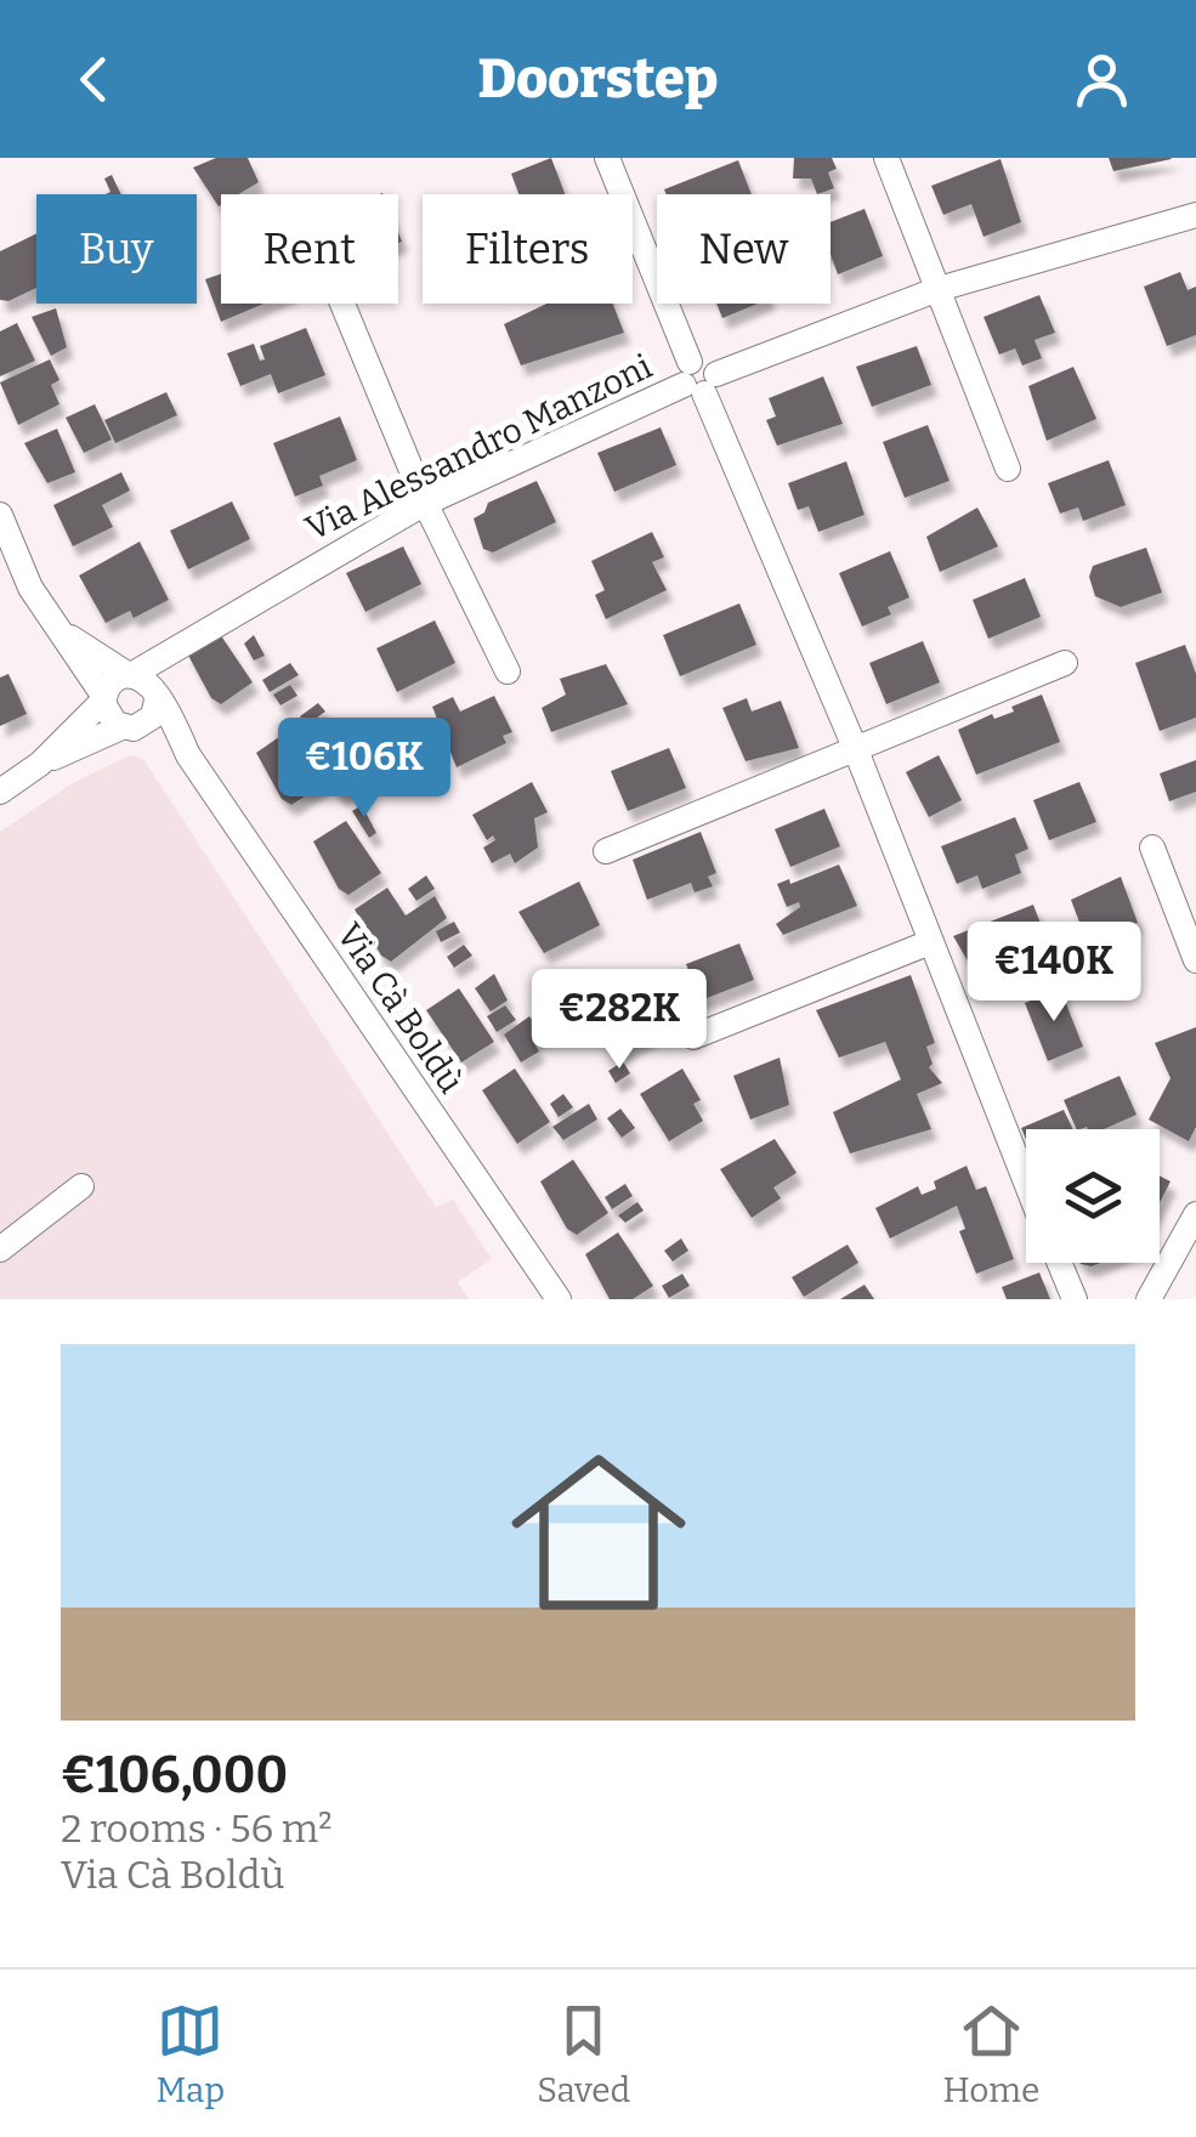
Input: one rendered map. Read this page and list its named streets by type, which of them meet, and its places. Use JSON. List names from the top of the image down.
{
  "streets": {
    "street": ["Via Alessandro Manzoni", "Via Cà Boldù"]
  },
  "crossings": [
    ["Via Alessandro Manzoni", "Via Cà Boldù"]
  ],
  "page": {
    "header": "Doorstep",
    "chip": [
      "Buy",
      "Rent",
      "Filters",
      "New"
    ],
    "price": ["€106K", "€140K", "€282K"],
    "list": [
      {
        "name": "€106,000",
        "note": "2 rooms · 56 m² · Via Cà Boldù"
      }
    ],
    "tabs": ["Map", "Saved", "Home"]
  }
}
